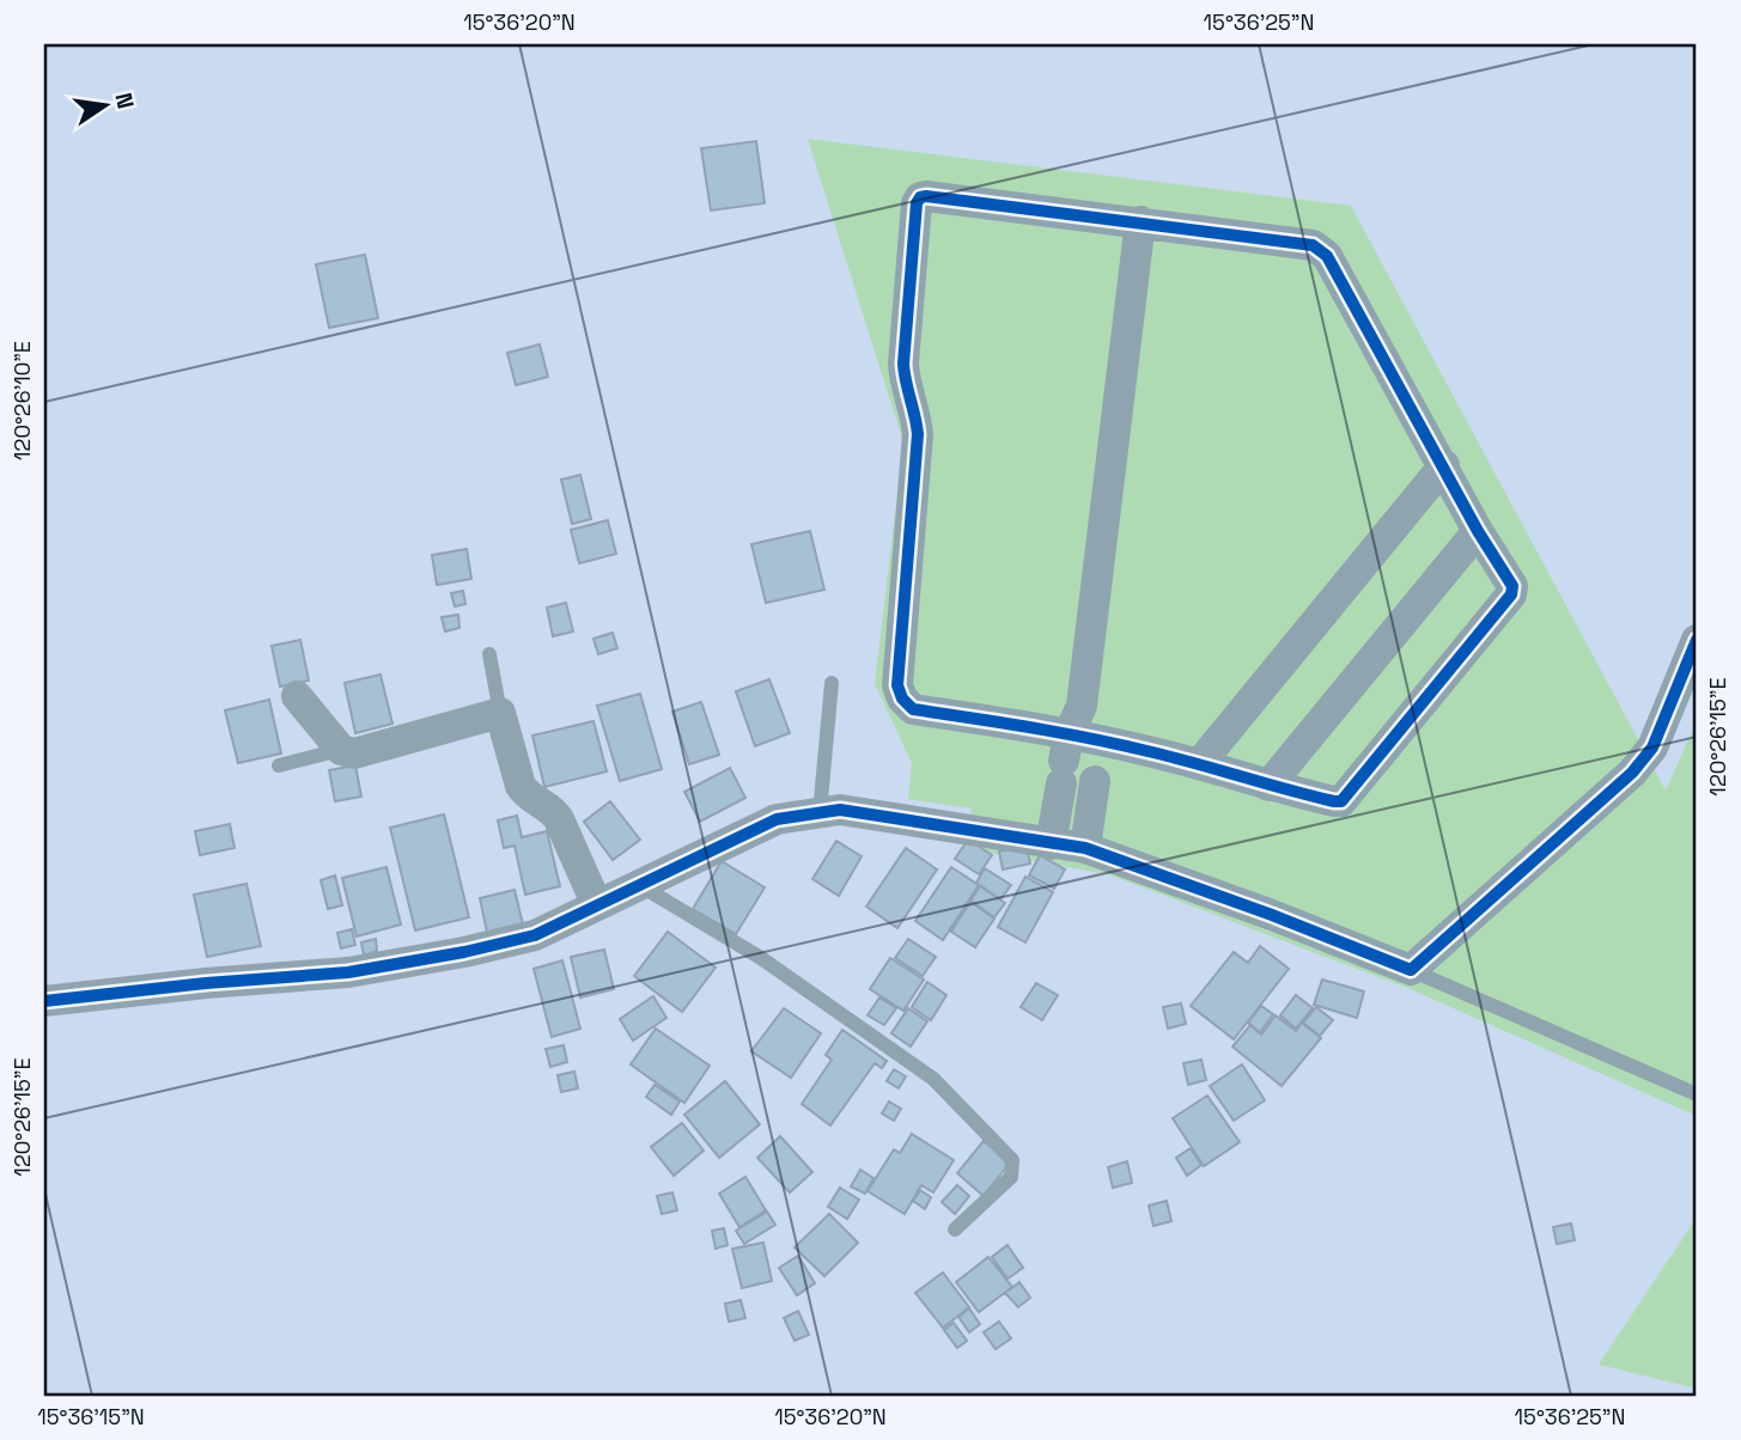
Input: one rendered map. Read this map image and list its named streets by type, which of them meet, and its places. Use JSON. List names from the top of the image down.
{
  "north": "right",
  "coordinates": [
    "15°36'20\"N",
    "15°36'25\"N",
    "120°26'10\"E",
    "120°26'15\"E",
    "15°36'15\"N"
  ]
}
